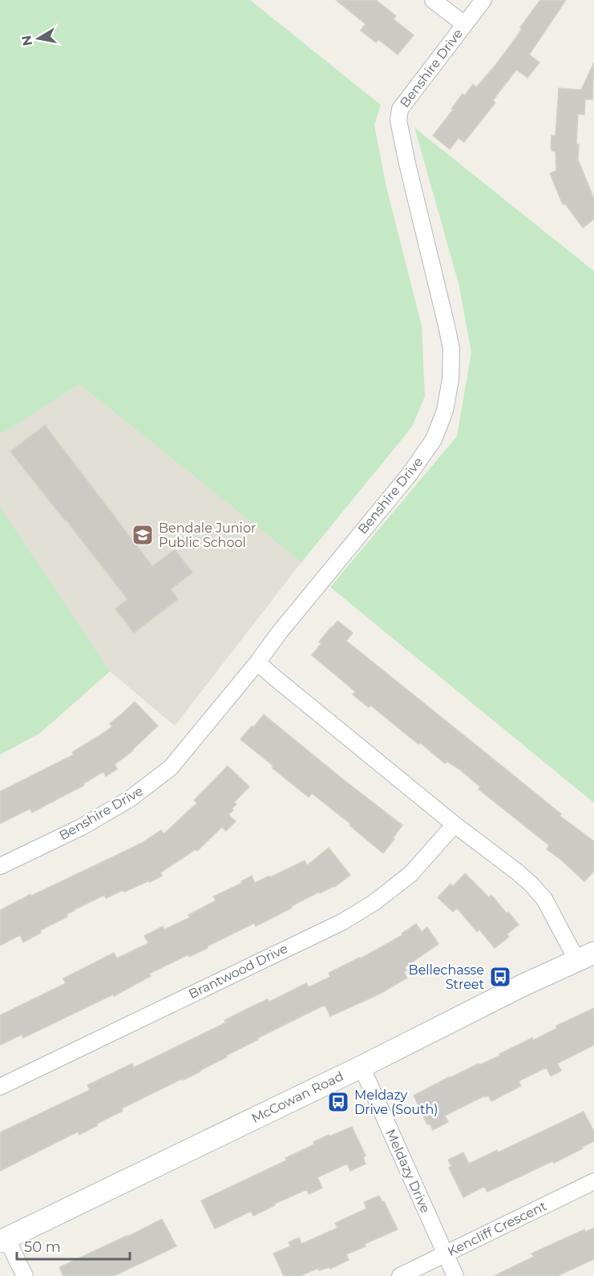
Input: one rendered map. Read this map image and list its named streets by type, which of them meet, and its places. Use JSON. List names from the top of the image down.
{
  "streets": {
    "main road": ["McCowan Road"],
    "street": [
      "Benshire Drive",
      "Brantwood Drive",
      "Meldazy Drive",
      "Kencliff Crescent"
    ]
  },
  "crossings": [
    ["McCowan Road", "Meldazy Drive"],
    ["Meldazy Drive", "Kencliff Crescent"]
  ],
  "places": {
    "school or university": ["Bendale Junior Public School"],
    "bus stop": ["Bellechasse Street", "Meldazy Drive (South)"]
  },
  "scale_bar": "50 m",
  "north": "left"
}
